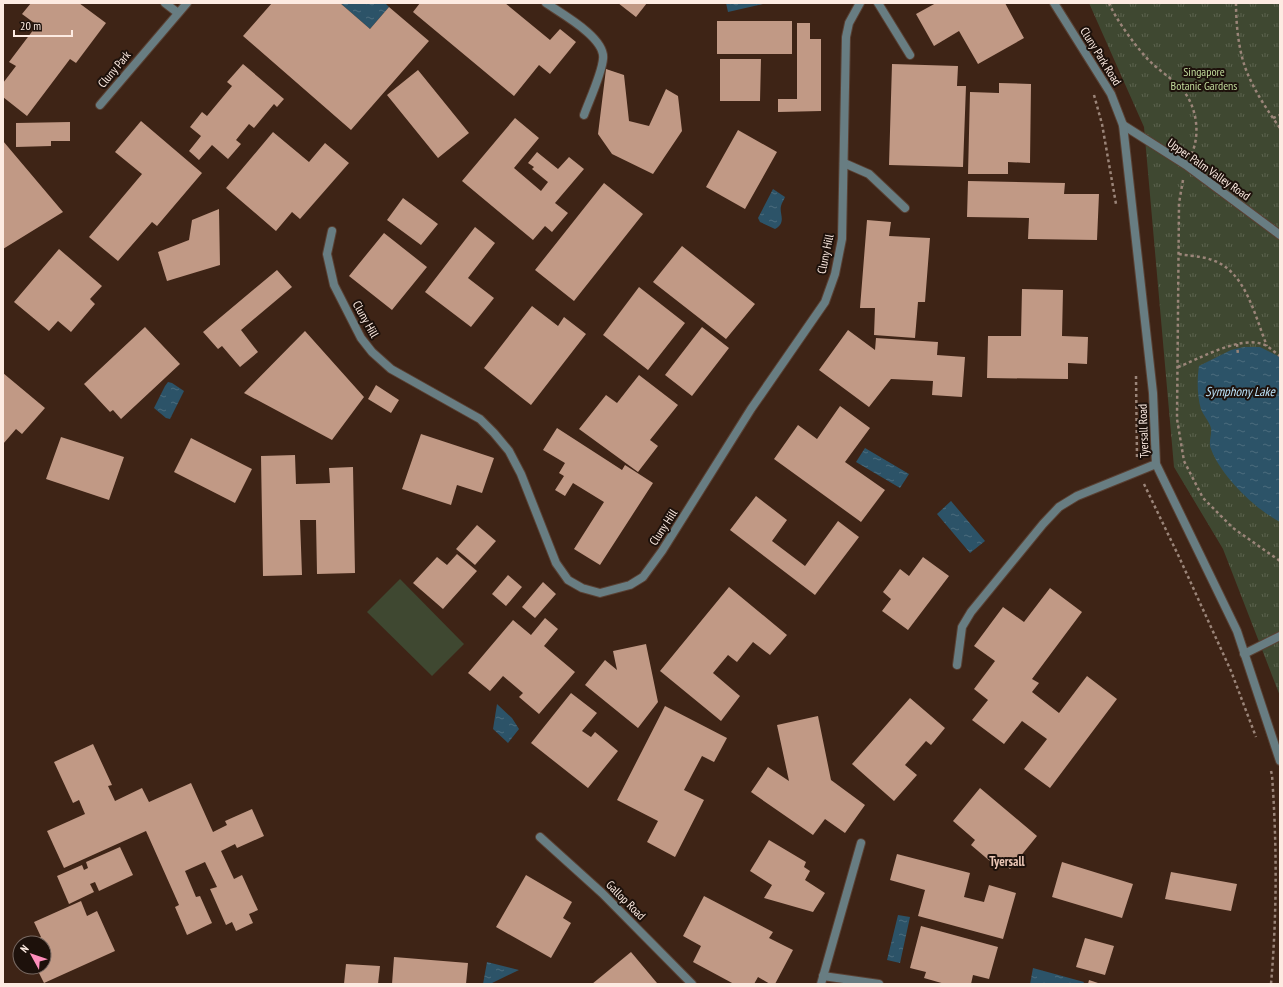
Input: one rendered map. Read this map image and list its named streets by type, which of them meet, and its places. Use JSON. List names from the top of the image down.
{
  "streets": {
    "street": [
      "Cluny Park Road",
      "Cluny Park",
      "Upper Palm Valley Road",
      "Cluny Hill",
      "Tyersall Road",
      "Gallop Road"
    ]
  },
  "crossings": [
    ["Cluny Park Road", "Upper Palm Valley Road"],
    ["Cluny Park Road", "Tyersall Road"],
    ["Upper Palm Valley Road", "Tyersall Road"]
  ],
  "districts": ["Tyersall"],
  "water": ["Symphony Lake"],
  "parks": ["Singapore Botanic Gardens"],
  "scale_bar": "20 m",
  "north": "top left"
}
